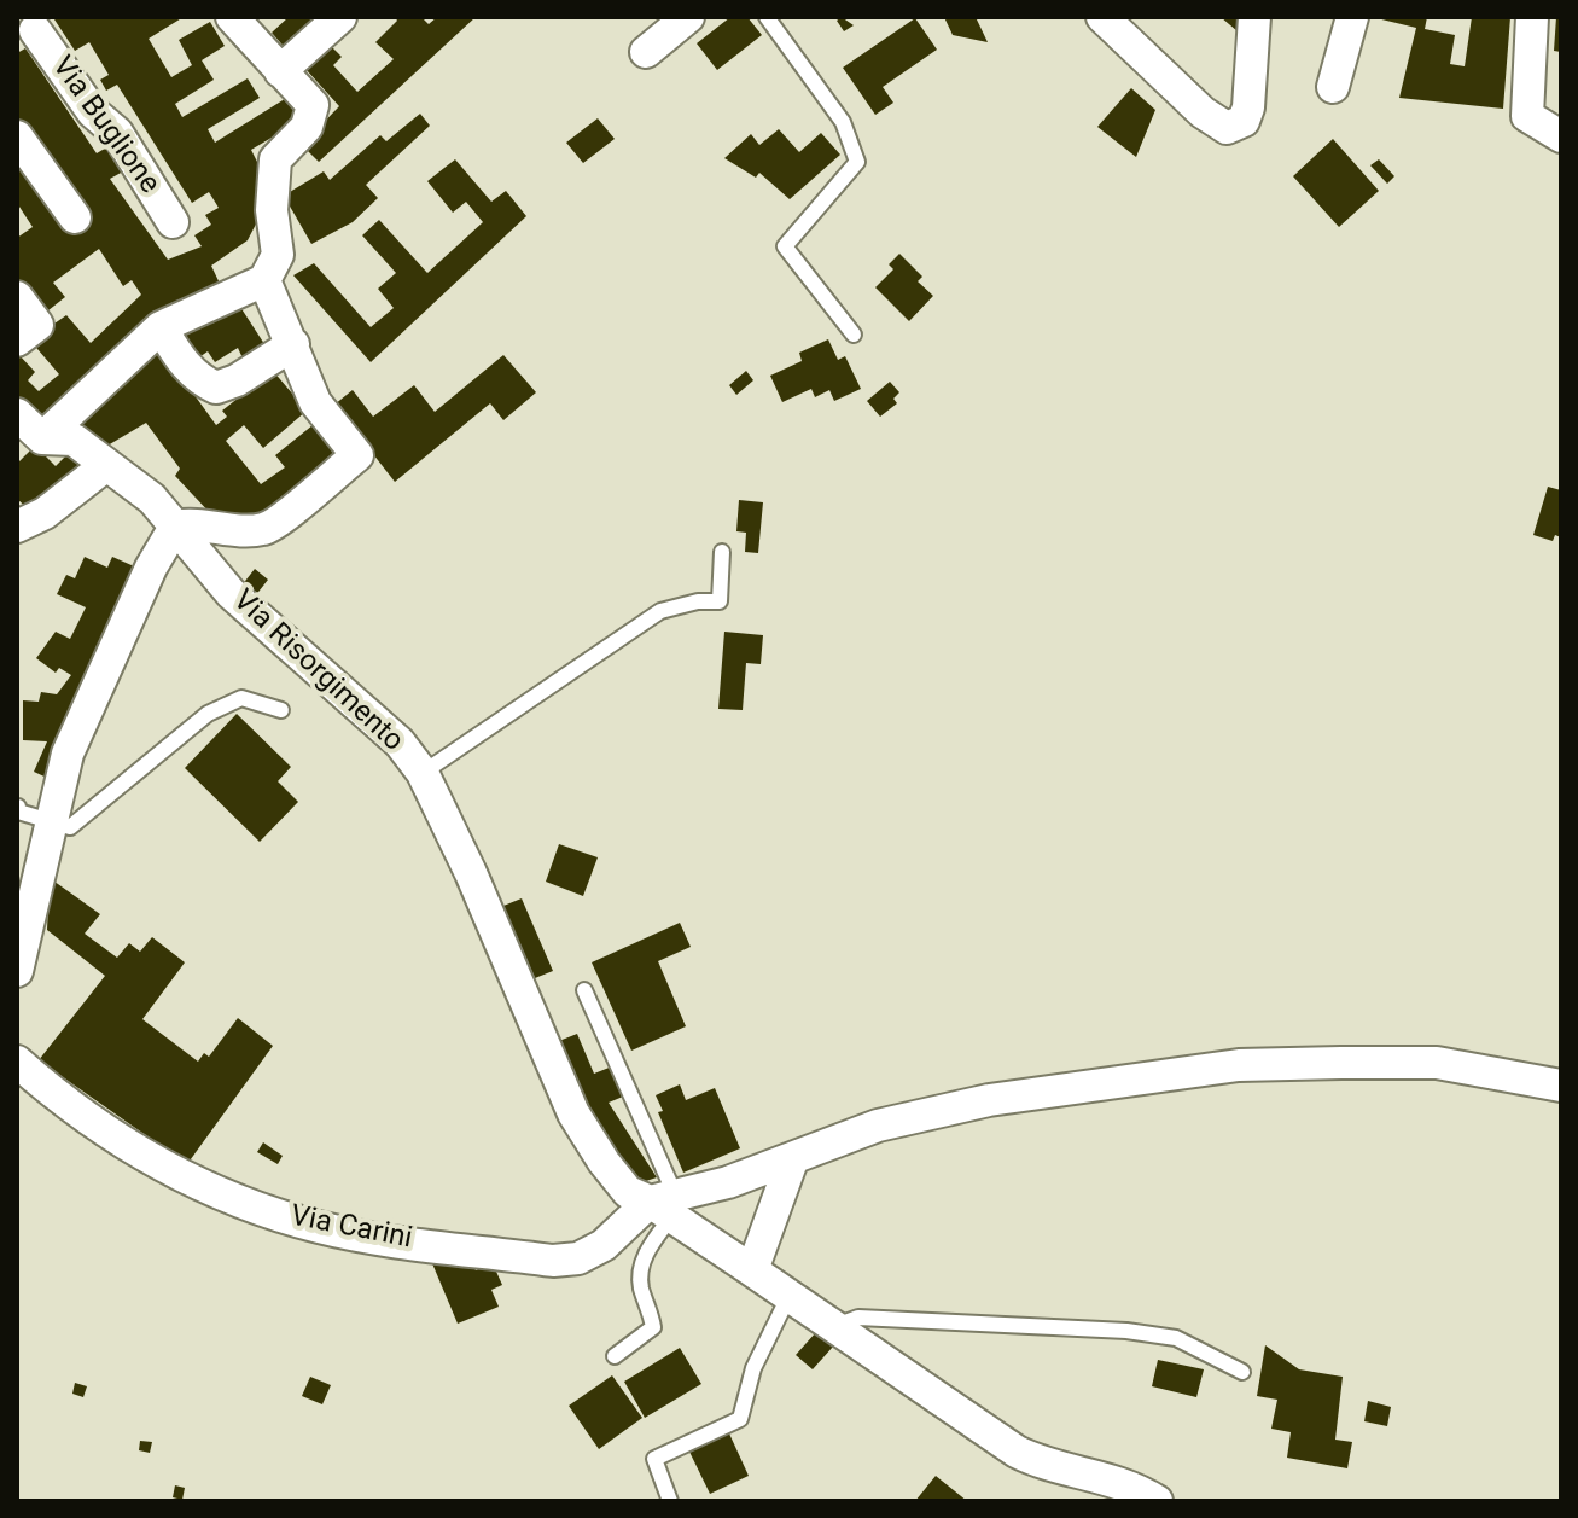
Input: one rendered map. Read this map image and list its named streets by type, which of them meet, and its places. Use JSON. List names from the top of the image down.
{
  "streets": {
    "street": ["Via Buglione", "Via Risorgimento", "Via Carini"]
  },
  "crossings": [
    ["Via Risorgimento", "Via Carini"]
  ]
}
